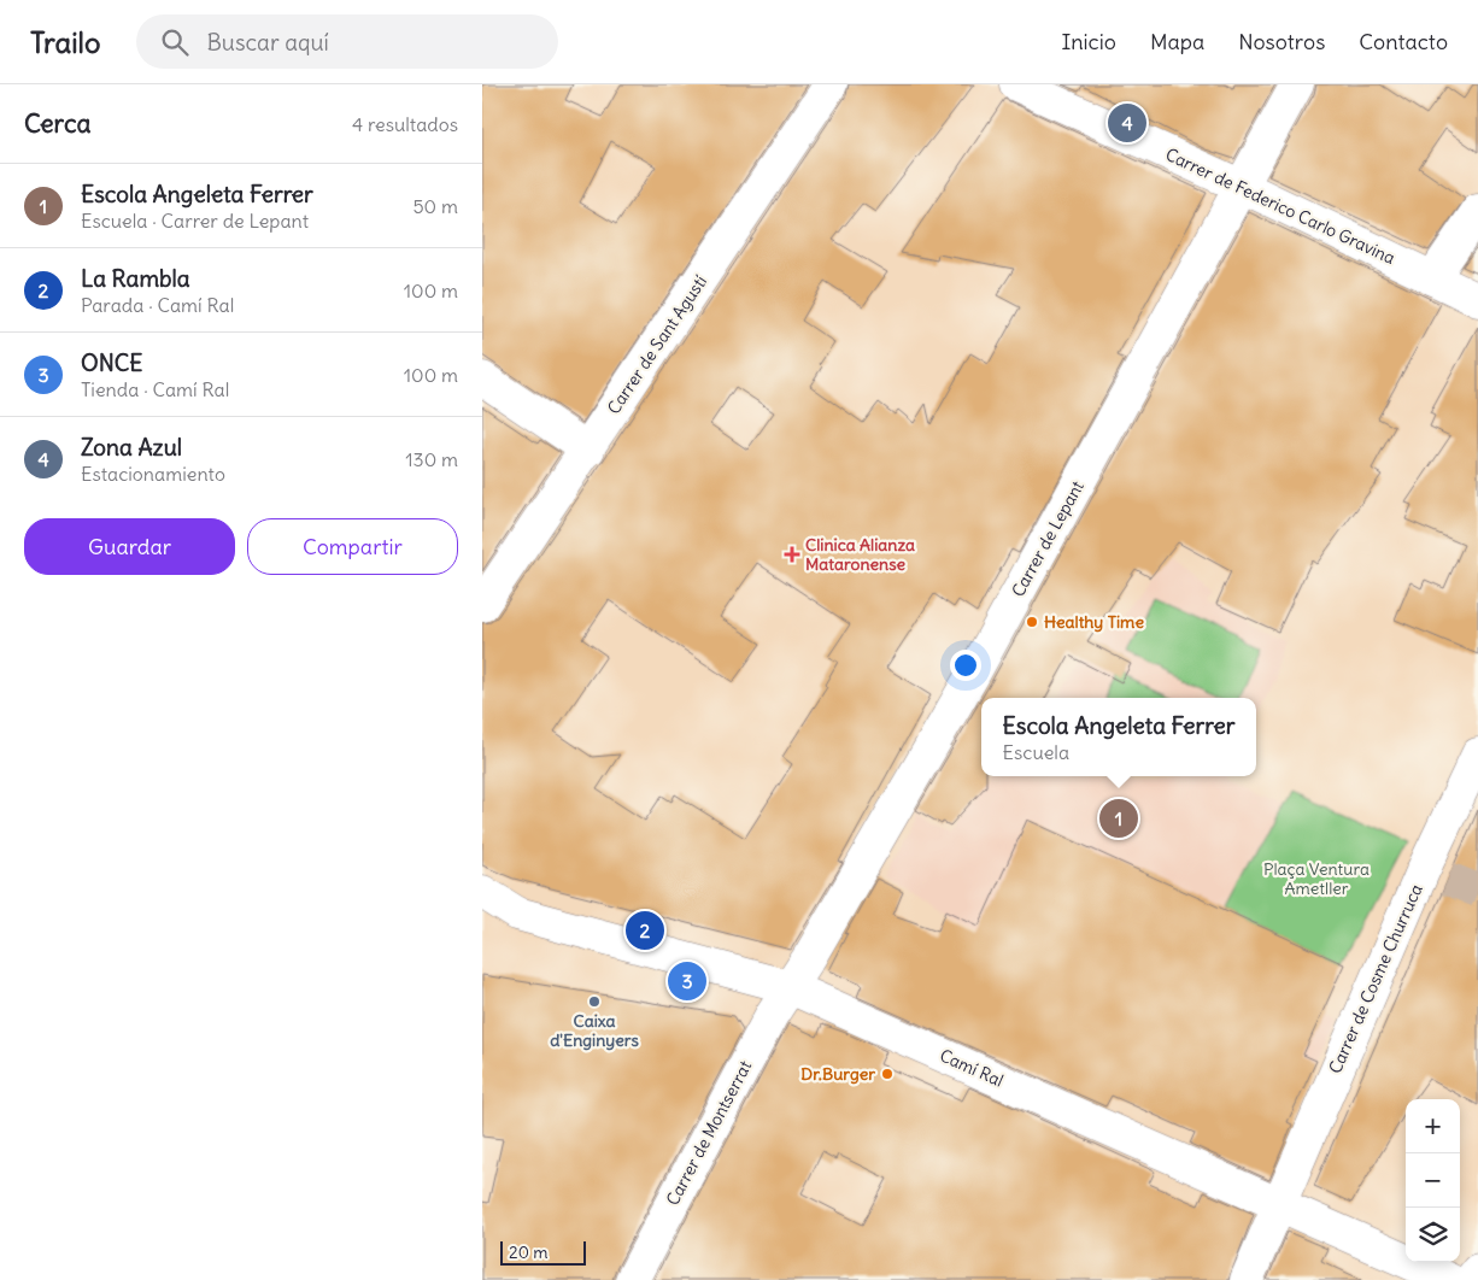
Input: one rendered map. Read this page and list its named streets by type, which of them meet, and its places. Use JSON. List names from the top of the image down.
{
  "streets": {
    "street": [
      "Carrer de Federico Carlo Gravina",
      "Carrer de Sant Agustí",
      "Carrer de Lepant",
      "Carrer de Cosme Churruca",
      "Camí Ral",
      "Carrer de Montserrat"
    ]
  },
  "crossings": [
    ["Carrer de Federico Carlo Gravina", "Carrer de Lepant"],
    ["Carrer de Lepant", "Camí Ral"],
    ["Carrer de Lepant", "Carrer de Montserrat"],
    ["Carrer de Cosme Churruca", "Camí Ral"],
    ["Camí Ral", "Carrer de Montserrat"]
  ],
  "parks": ["Plaça Ventura Ametller"],
  "places": {
    "health": ["Clinica Alianza Mataronense"],
    "other": ["Healthy Time", "Caixa d'Enginyers", "Dr.Burger"]
  },
  "scale_bar": "20 m",
  "page": {
    "header": "Trailo",
    "search": "Buscar aquí",
    "nav": [
      "Inicio",
      "Mapa",
      "Nosotros",
      "Contacto"
    ],
    "heading": ["Cerca", "4 resultados"],
    "pins": [
      "4",
      "1",
      "2",
      "3"
    ],
    "list": [
      {
        "mark": "1",
        "name": "Escola Angeleta Ferrer",
        "note": "Escuela · Carrer de Lepant",
        "value": "50 m"
      },
      {
        "mark": "2",
        "name": "La Rambla",
        "note": "Parada · Camí Ral",
        "value": "100 m"
      },
      {
        "mark": "3",
        "name": "ONCE",
        "note": "Tienda · Camí Ral",
        "value": "100 m"
      },
      {
        "mark": "4",
        "name": "Zona Azul",
        "note": "Estacionamiento",
        "value": "130 m"
      }
    ],
    "buttons": ["Guardar", "Compartir"],
    "popup": ["Escola Angeleta Ferrer", "Escuela"],
    "map_buttons": ["+", "−"],
    "scale": "20 m"
  }
}
